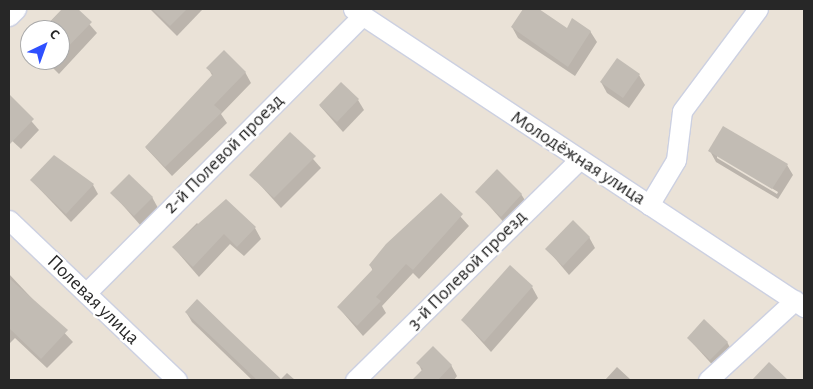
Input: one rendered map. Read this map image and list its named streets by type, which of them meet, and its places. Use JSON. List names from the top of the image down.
{
  "streets": {
    "street": [
      "2-й Полевой проезд",
      "Молодёжная улица",
      "3-й Полевой проезд",
      "Полевая улица"
    ]
  },
  "crossings": [
    ["2-й Полевой проезд", "Молодёжная улица"],
    ["2-й Полевой проезд", "Полевая улица"],
    ["Молодёжная улица", "3-й Полевой проезд"]
  ],
  "north": "top right"
}
